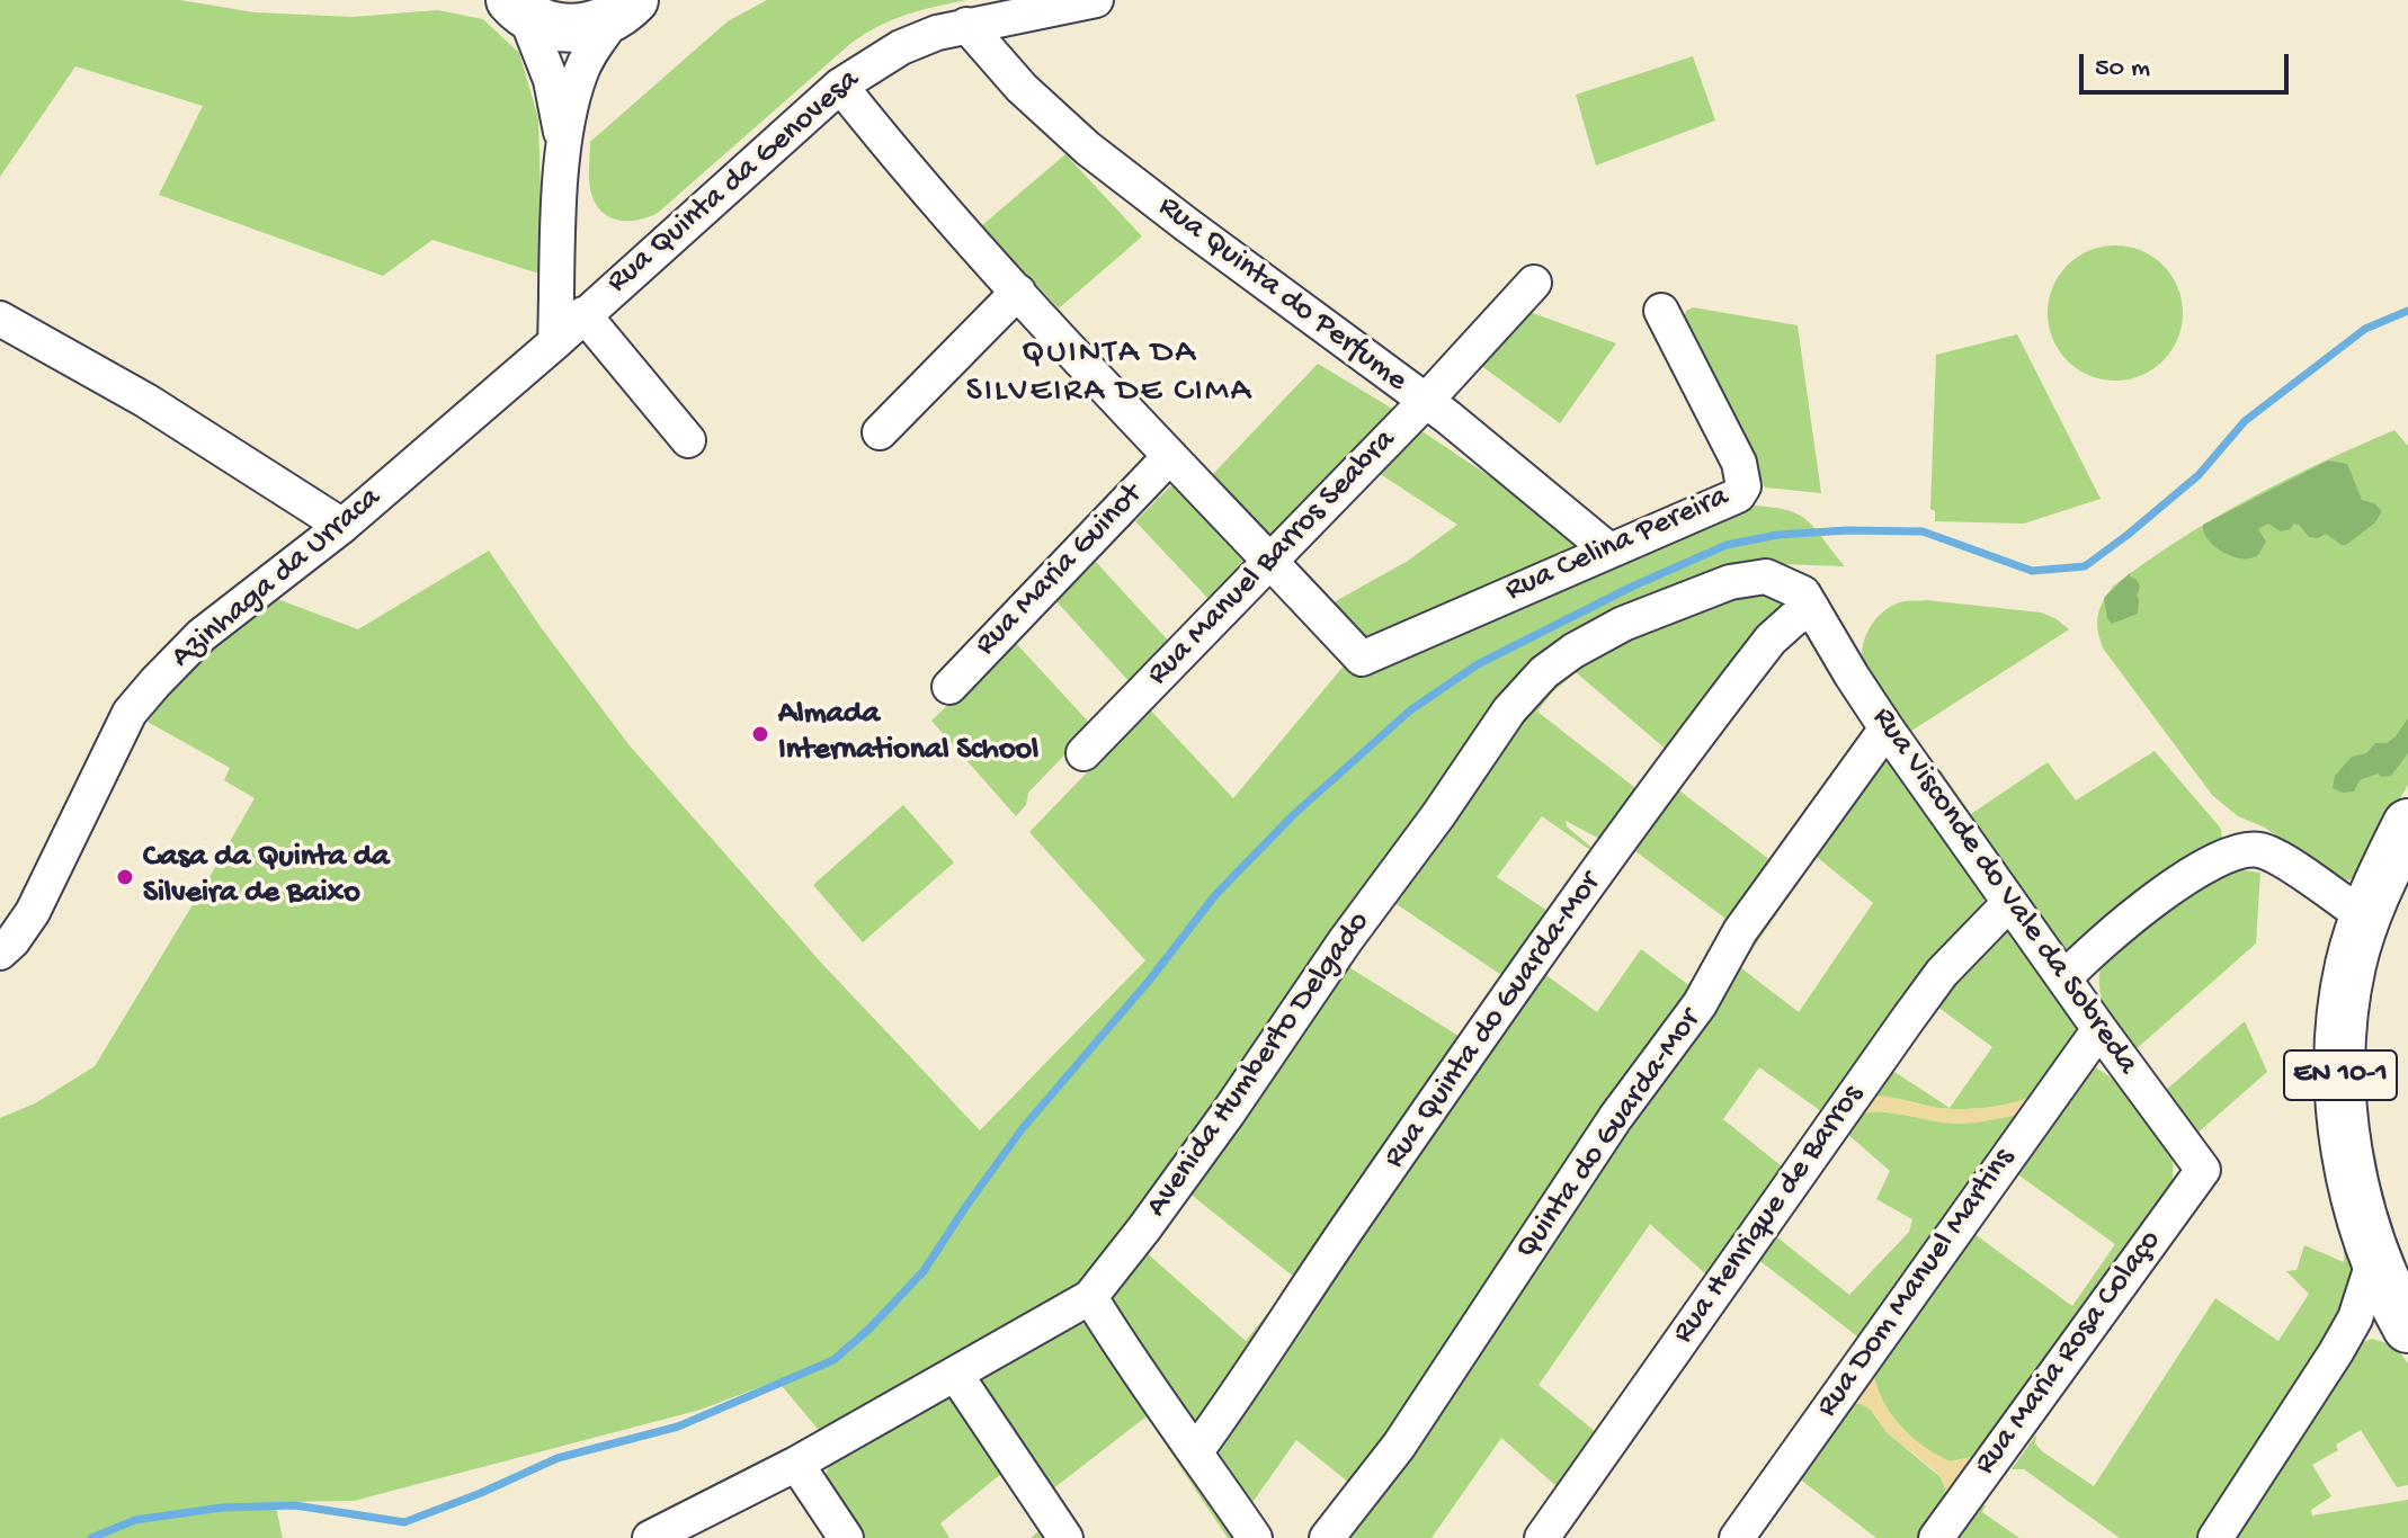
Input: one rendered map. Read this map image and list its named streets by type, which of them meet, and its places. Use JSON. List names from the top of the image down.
{
  "streets": {
    "main road": ["EN 10-1"],
    "street": [
      "Rua Quinta da Genovesa",
      "Rua Quinta do Perfume",
      "Rua Celina Pereira",
      "Rua Manuel Barros Seabra",
      "Rua Maria Guinot",
      "Azinhaga da Urraca",
      "Rua Visconde do Vale da Sobreda",
      "Rua Quinta do Guarda-Mor",
      "Avenida Humberto Delgado",
      "Quinta do Guarda-Mor",
      "Rua Henrique de Barros",
      "Rua Dom Manuel Martins",
      "Rua Maria Rosa Colaço"
    ]
  },
  "crossings": [
    ["Rua Quinta da Genovesa", "Rua Quinta do Perfume"],
    ["Rua Quinta da Genovesa", "Azinhaga da Urraca"],
    ["Rua Quinta do Perfume", "Rua Celina Pereira"],
    ["Rua Quinta do Perfume", "Rua Manuel Barros Seabra"],
    ["Rua Celina Pereira", "Rua Manuel Barros Seabra"],
    ["Rua Visconde do Vale da Sobreda", "Rua Quinta do Guarda-Mor"],
    ["Rua Visconde do Vale da Sobreda", "Avenida Humberto Delgado"],
    ["Rua Visconde do Vale da Sobreda", "Quinta do Guarda-Mor"],
    ["Rua Visconde do Vale da Sobreda", "Rua Henrique de Barros"],
    ["Rua Visconde do Vale da Sobreda", "Rua Dom Manuel Martins"],
    ["Rua Visconde do Vale da Sobreda", "Rua Maria Rosa Colaço"],
    ["Rua Quinta do Guarda-Mor", "Avenida Humberto Delgado"]
  ],
  "districts": ["QUINTA DA SILVEIRA DE CIMA"],
  "places": ["Almada International School", "Casa da Quinta da Silveira de Baixo"],
  "scale_bar": "50 m"
}
